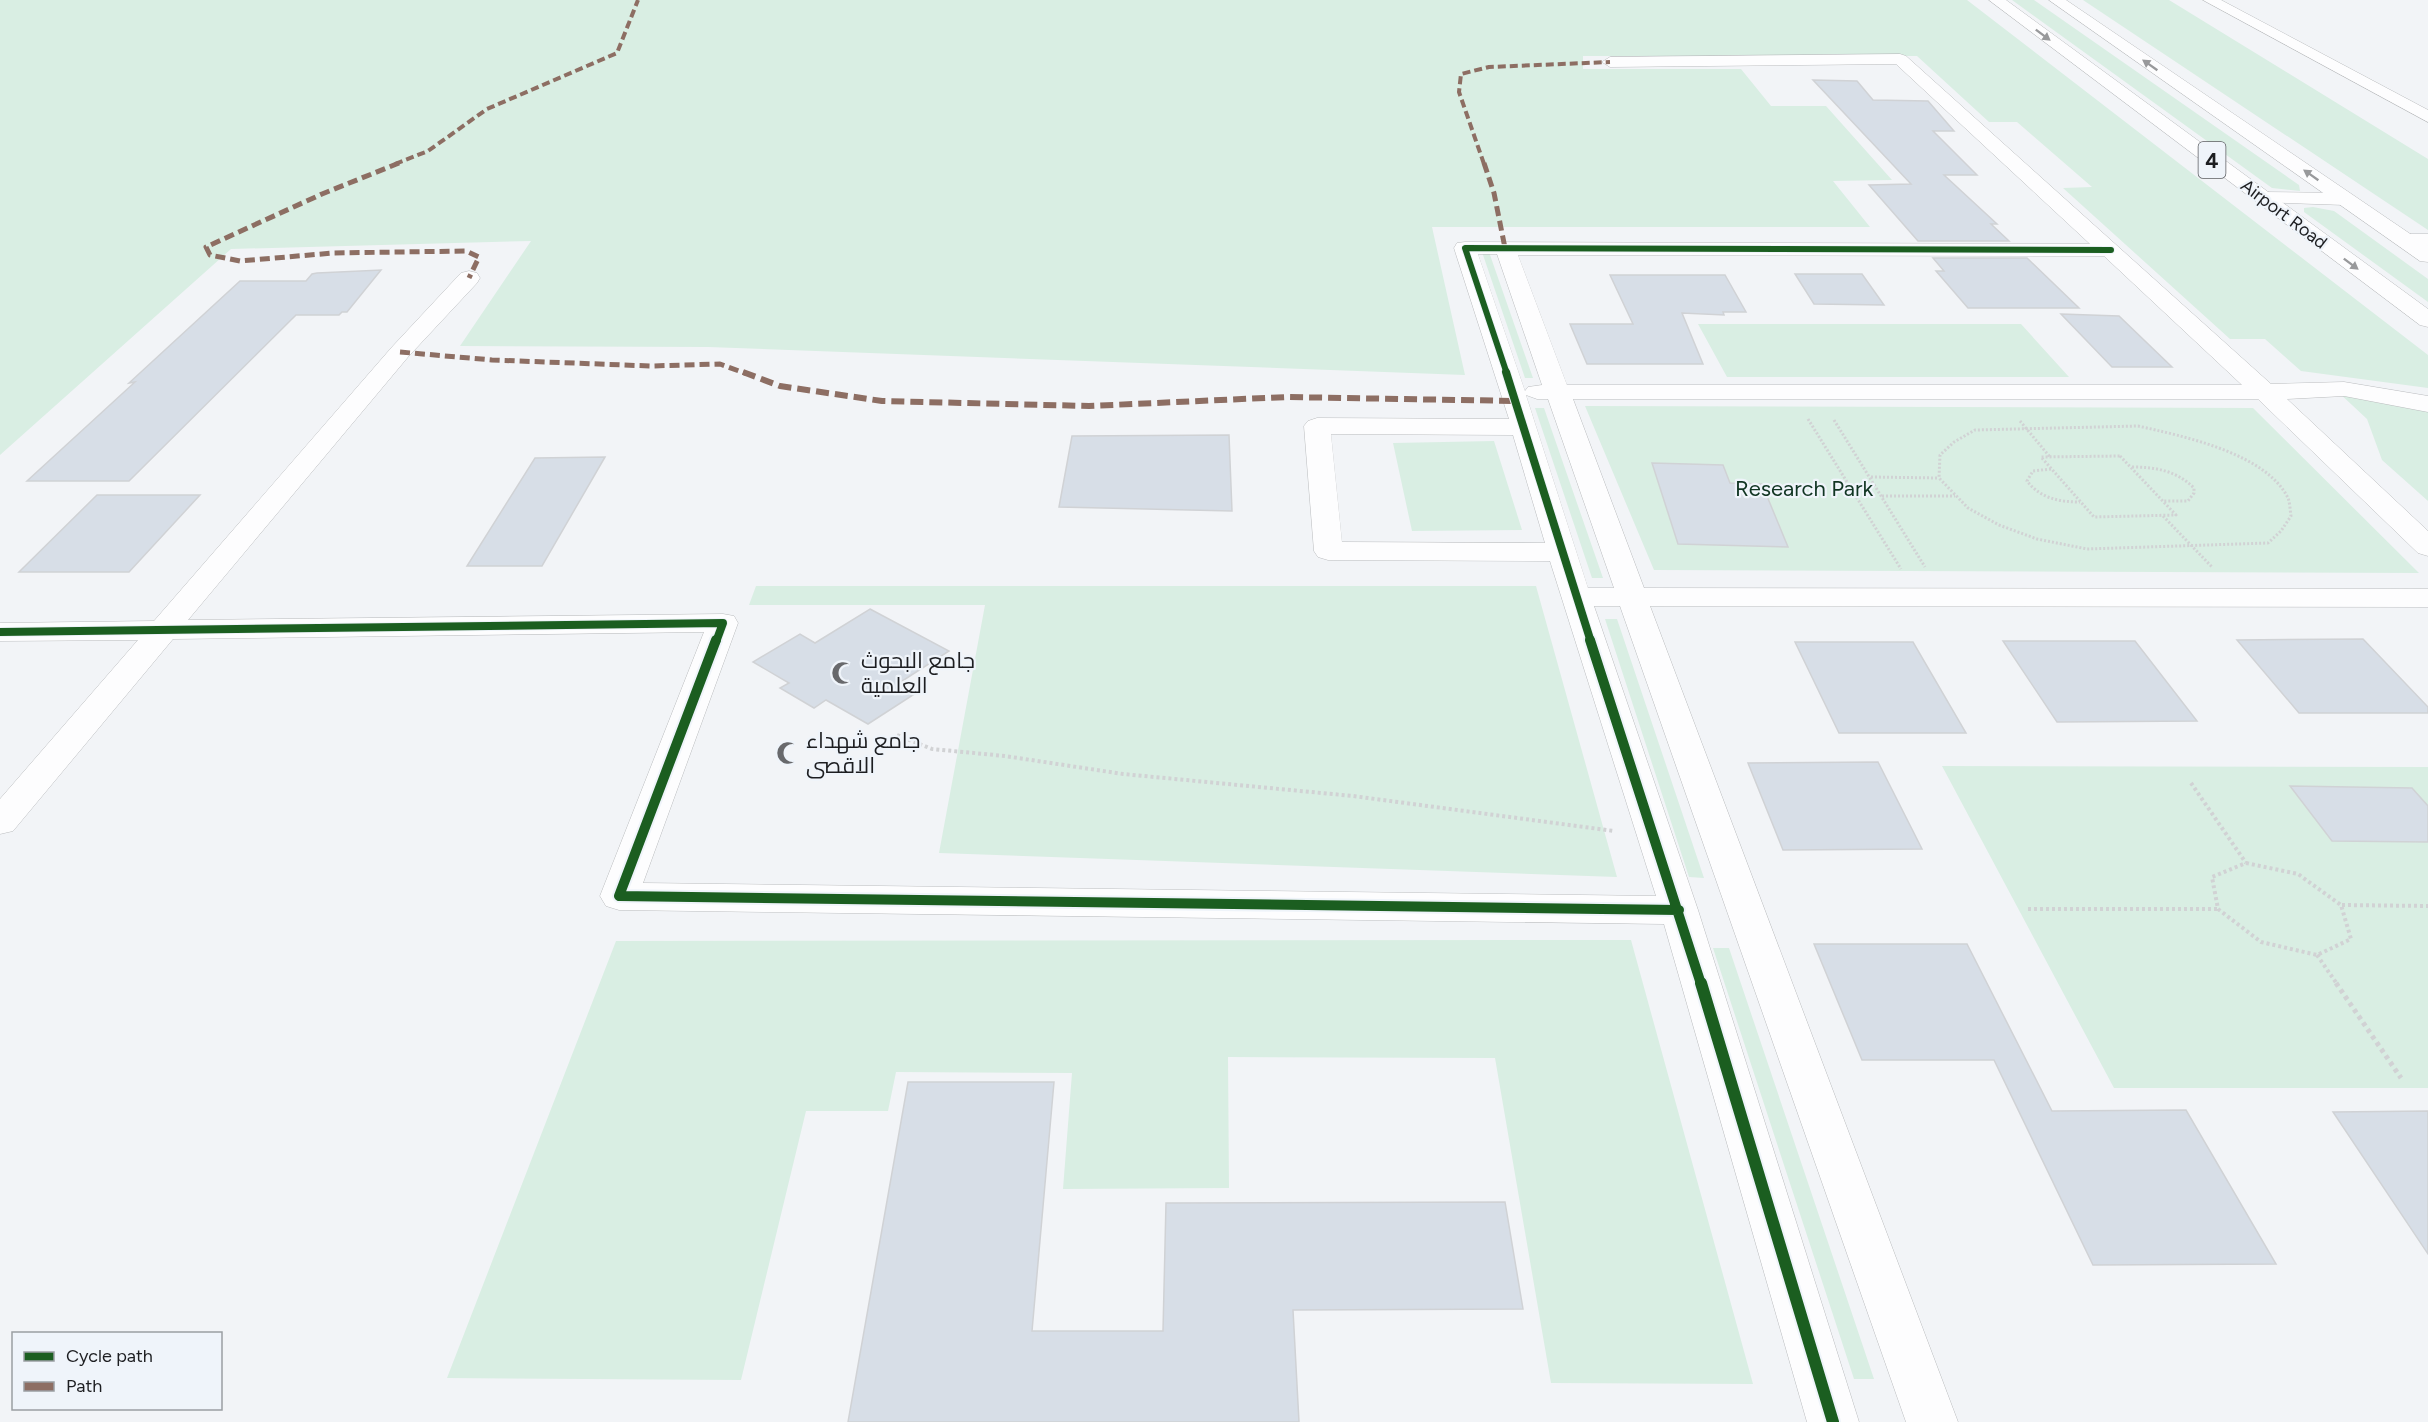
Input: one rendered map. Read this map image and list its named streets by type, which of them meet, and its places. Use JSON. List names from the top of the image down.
{
  "streets": {
    "main road": ["4", "Airport Road"]
  },
  "parks": ["Research Park"],
  "places": {
    "mosque": ["جامع البحوث العلمية", "جامع شهداء الاقصى"]
  },
  "legend": ["Cycle path", "Path"]
}
